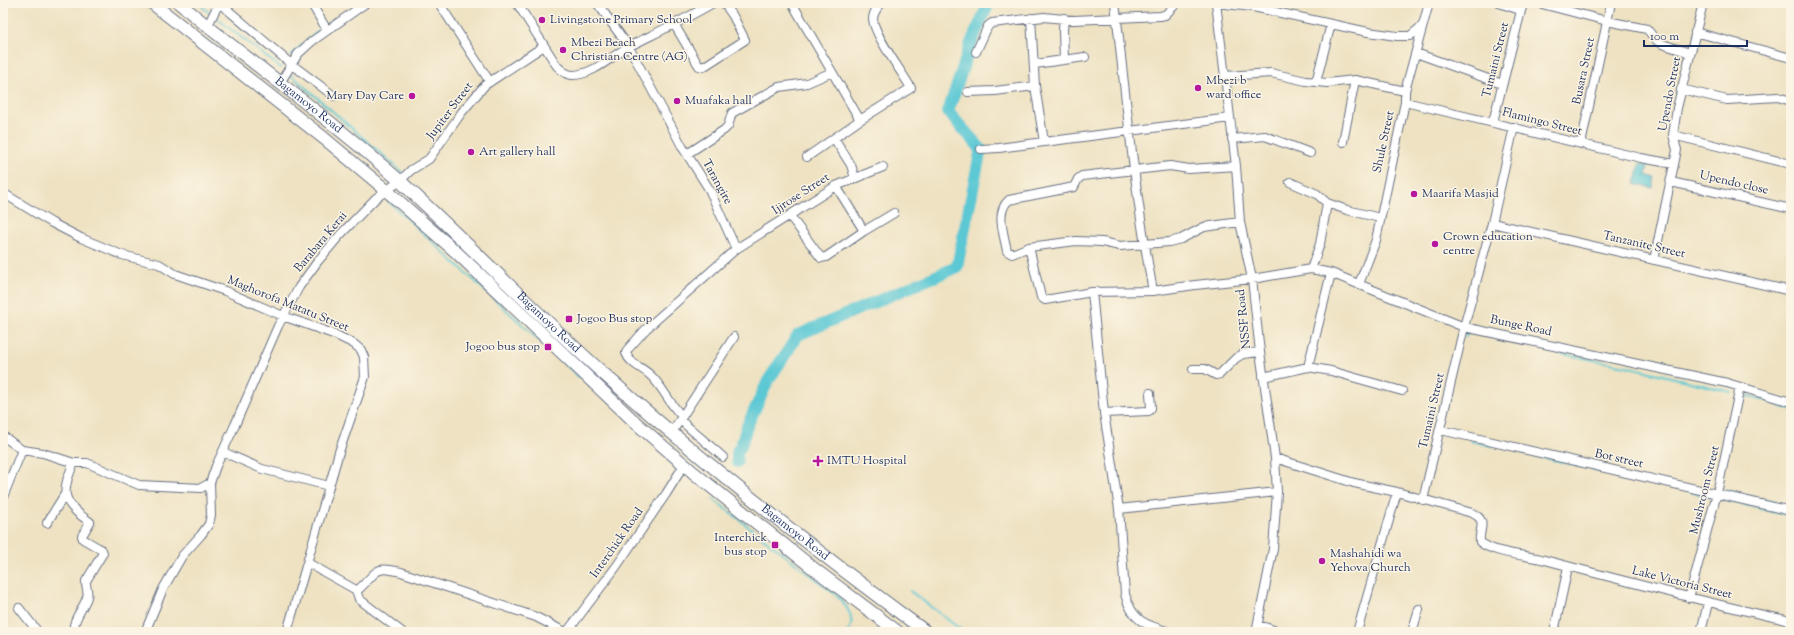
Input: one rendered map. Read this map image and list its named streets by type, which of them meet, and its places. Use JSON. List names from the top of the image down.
{
  "streets": {
    "highway": ["Bagamoyo Road"],
    "street": [
      "Tumaini Street",
      "Busara Street",
      "Upendo Street",
      "Jupiter Street",
      "Flamingo Street",
      "Shule Street",
      "Tarangire",
      "Upendo close",
      "Ijjrose Street",
      "Barabara Kerai",
      "Tanzanite Street",
      "Maghorofa Matatu Street",
      "NSSF Road",
      "Bunge Road",
      "Bot street",
      "Mushroom Street",
      "Interchick Road",
      "Lake Victoria Street"
    ]
  },
  "crossings": [
    ["Tumaini Street", "Flamingo Street"],
    ["Tumaini Street", "Tanzanite Street"],
    ["Tumaini Street", "Bunge Road"],
    ["Tumaini Street", "Bot street"],
    ["Busara Street", "Flamingo Street"],
    ["Upendo Street", "Flamingo Street"],
    ["Upendo Street", "Upendo close"],
    ["Upendo Street", "Tanzanite Street"],
    ["Bagamoyo Road", "Jupiter Street"],
    ["Bagamoyo Road", "Barabara Kerai"],
    ["Bagamoyo Road", "Interchick Road"],
    ["Jupiter Street", "Barabara Kerai"],
    ["Flamingo Street", "Shule Street"],
    ["Shule Street", "Bunge Road"],
    ["Tarangire", "Ijjrose Street"],
    ["Barabara Kerai", "Maghorofa Matatu Street"],
    ["NSSF Road", "Bunge Road"],
    ["Bunge Road", "Mushroom Street"],
    ["Bot street", "Mushroom Street"],
    ["Mushroom Street", "Lake Victoria Street"]
  ],
  "places": {
    "other": [
      "Livingstone Primary School",
      "Mbezi Beach Christian Centre (AG)",
      "Mbezi b ward office",
      "Mary Day Care",
      "Muafaka hall",
      "Art gallery hall",
      "Maarifa Masjid",
      "Crown education centre",
      "Mashahidi wa Yehova Church"
    ],
    "transit": ["Jogoo Bus stop", "Jogoo bus stop", "Interchick bus stop"],
    "health": ["IMTU Hospital"]
  },
  "scale_bar": "100 m"
}
